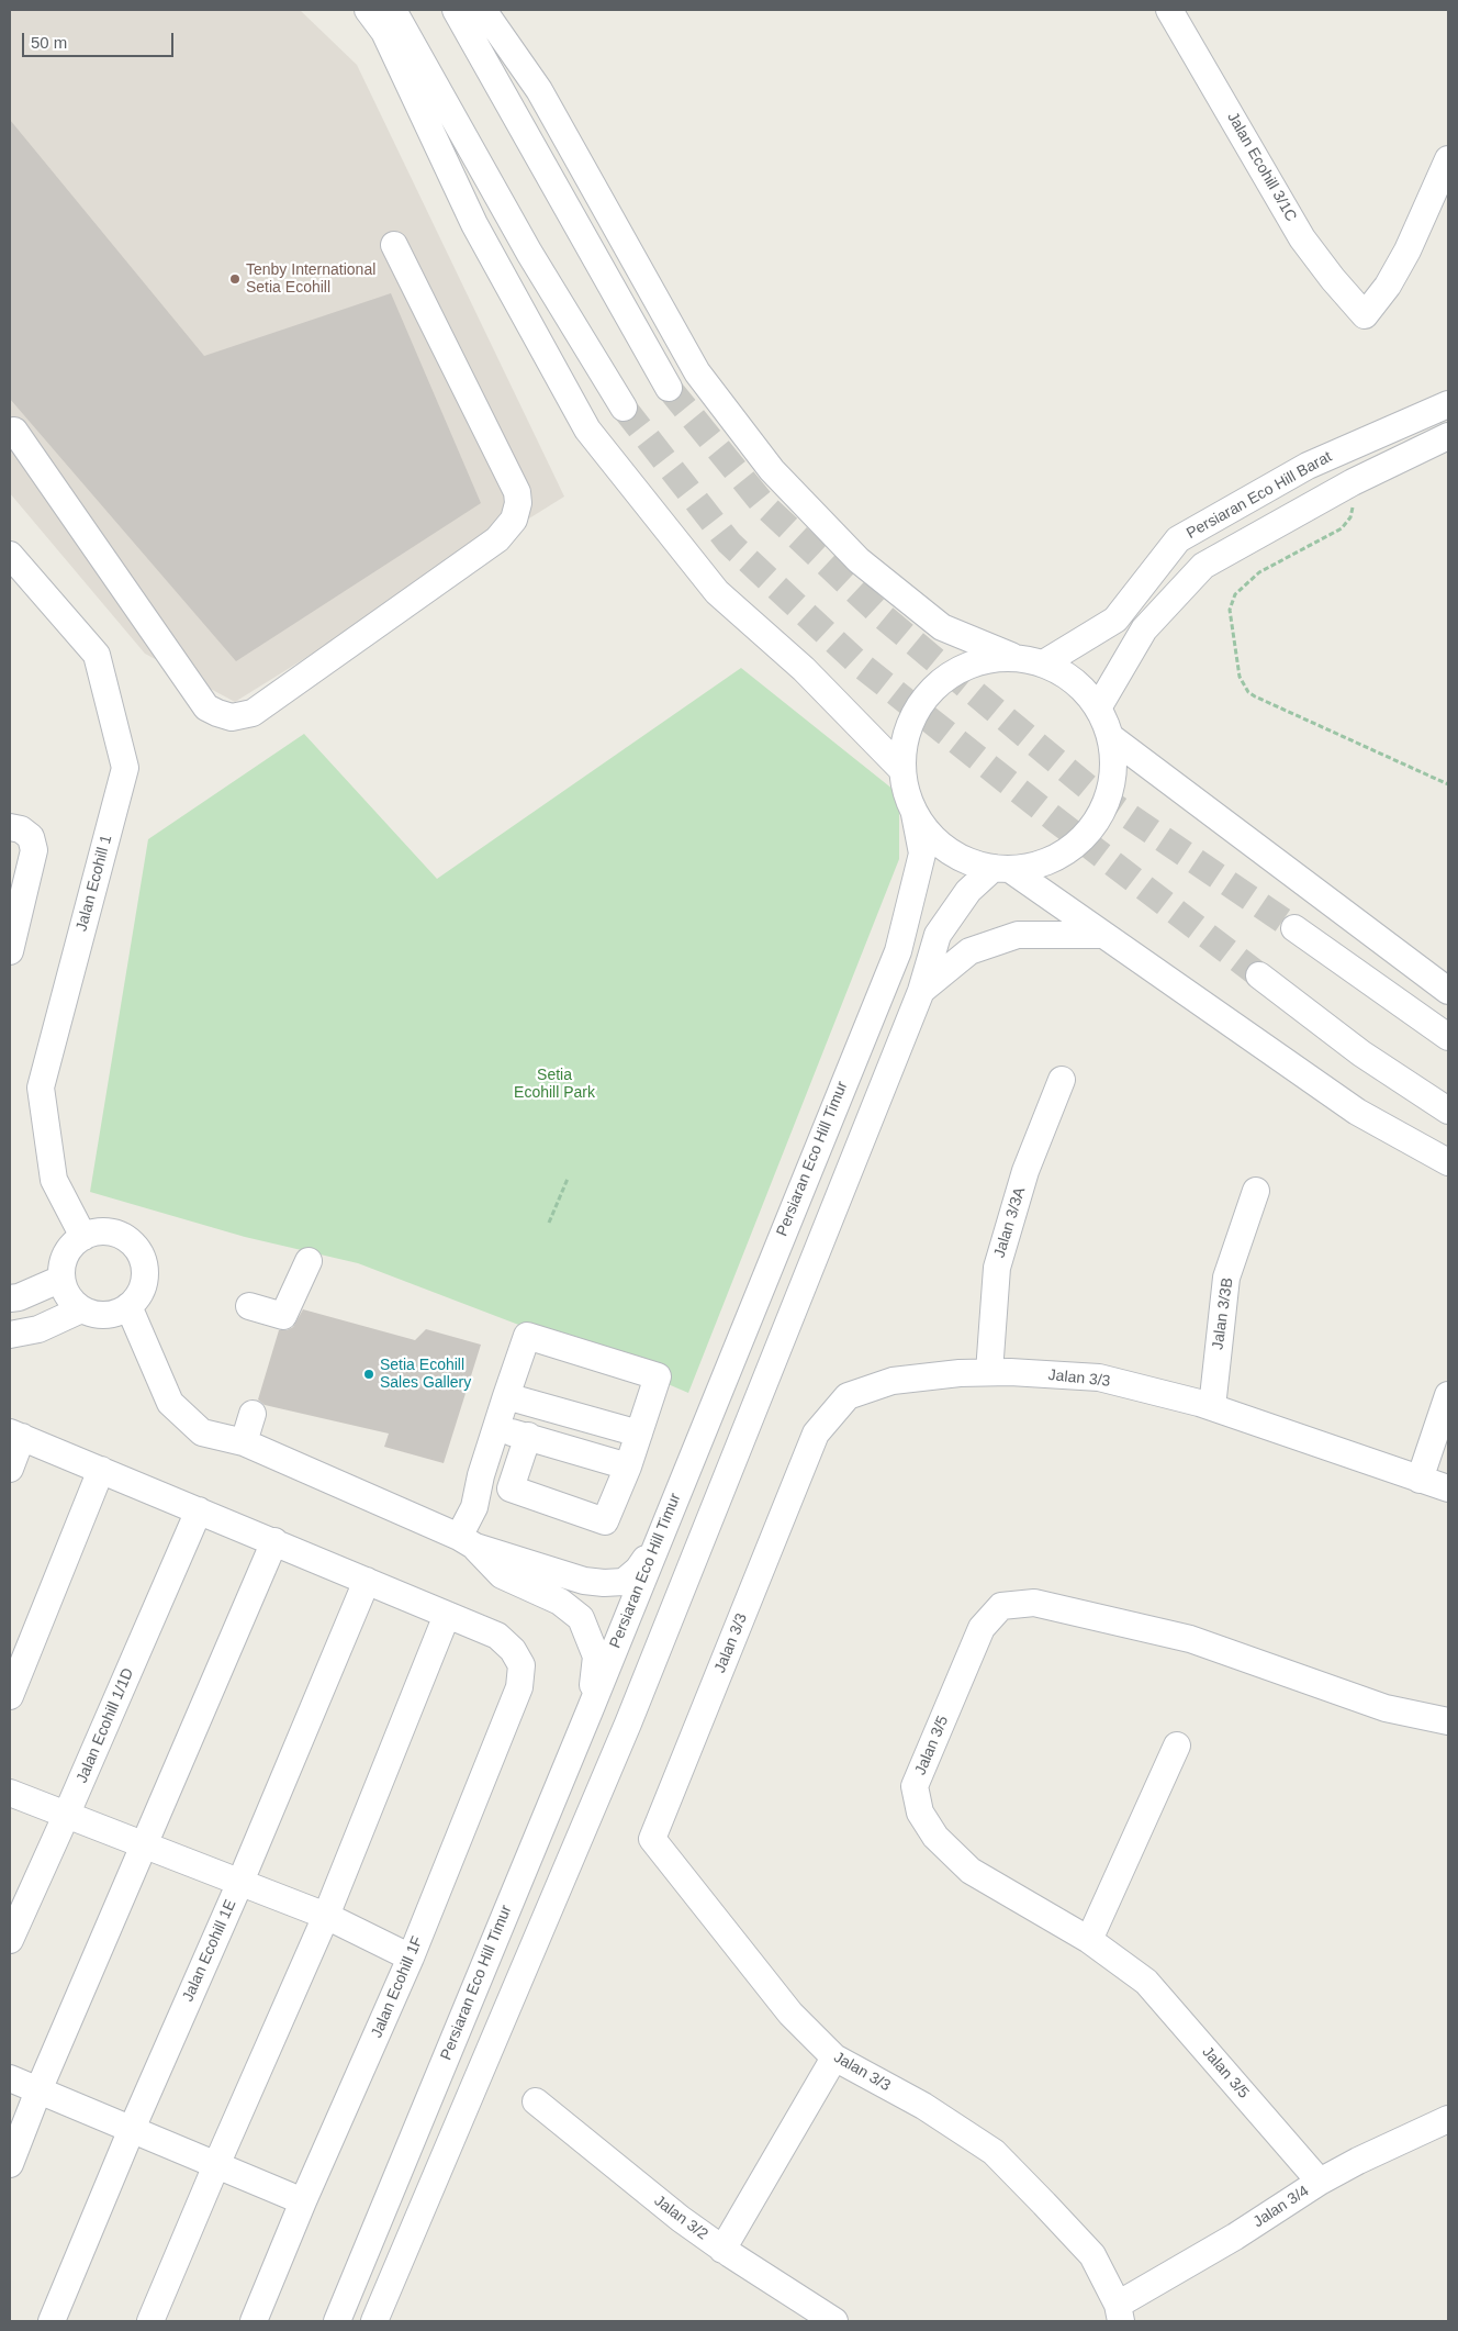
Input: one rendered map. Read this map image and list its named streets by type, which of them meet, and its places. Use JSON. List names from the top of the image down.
{
  "streets": {
    "street": [
      "Jalan Ecohill 3/1C",
      "Persiaran Eco Hill Barat",
      "Jalan Ecohill 1",
      "Persiaran Eco Hill Timur",
      "Jalan 3/3A",
      "Jalan 3/3B",
      "Jalan 3/3",
      "Jalan Ecohill 1/1D",
      "Jalan 3/5",
      "Jalan Ecohill 1E",
      "Jalan Ecohill 1F",
      "Jalan 3/4",
      "Jalan 3/2"
    ]
  },
  "crossings": [
    ["Jalan 3/3A", "Jalan 3/3"],
    ["Jalan 3/3B", "Jalan 3/3"],
    ["Jalan 3/3", "Jalan 3/4"],
    ["Jalan 3/5", "Jalan 3/4"]
  ],
  "parks": ["Setia Ecohill Park"],
  "places": ["Tenby International Setia Ecohill", "Setia Ecohill Sales Gallery"],
  "scale_bar": "50 m"
}
